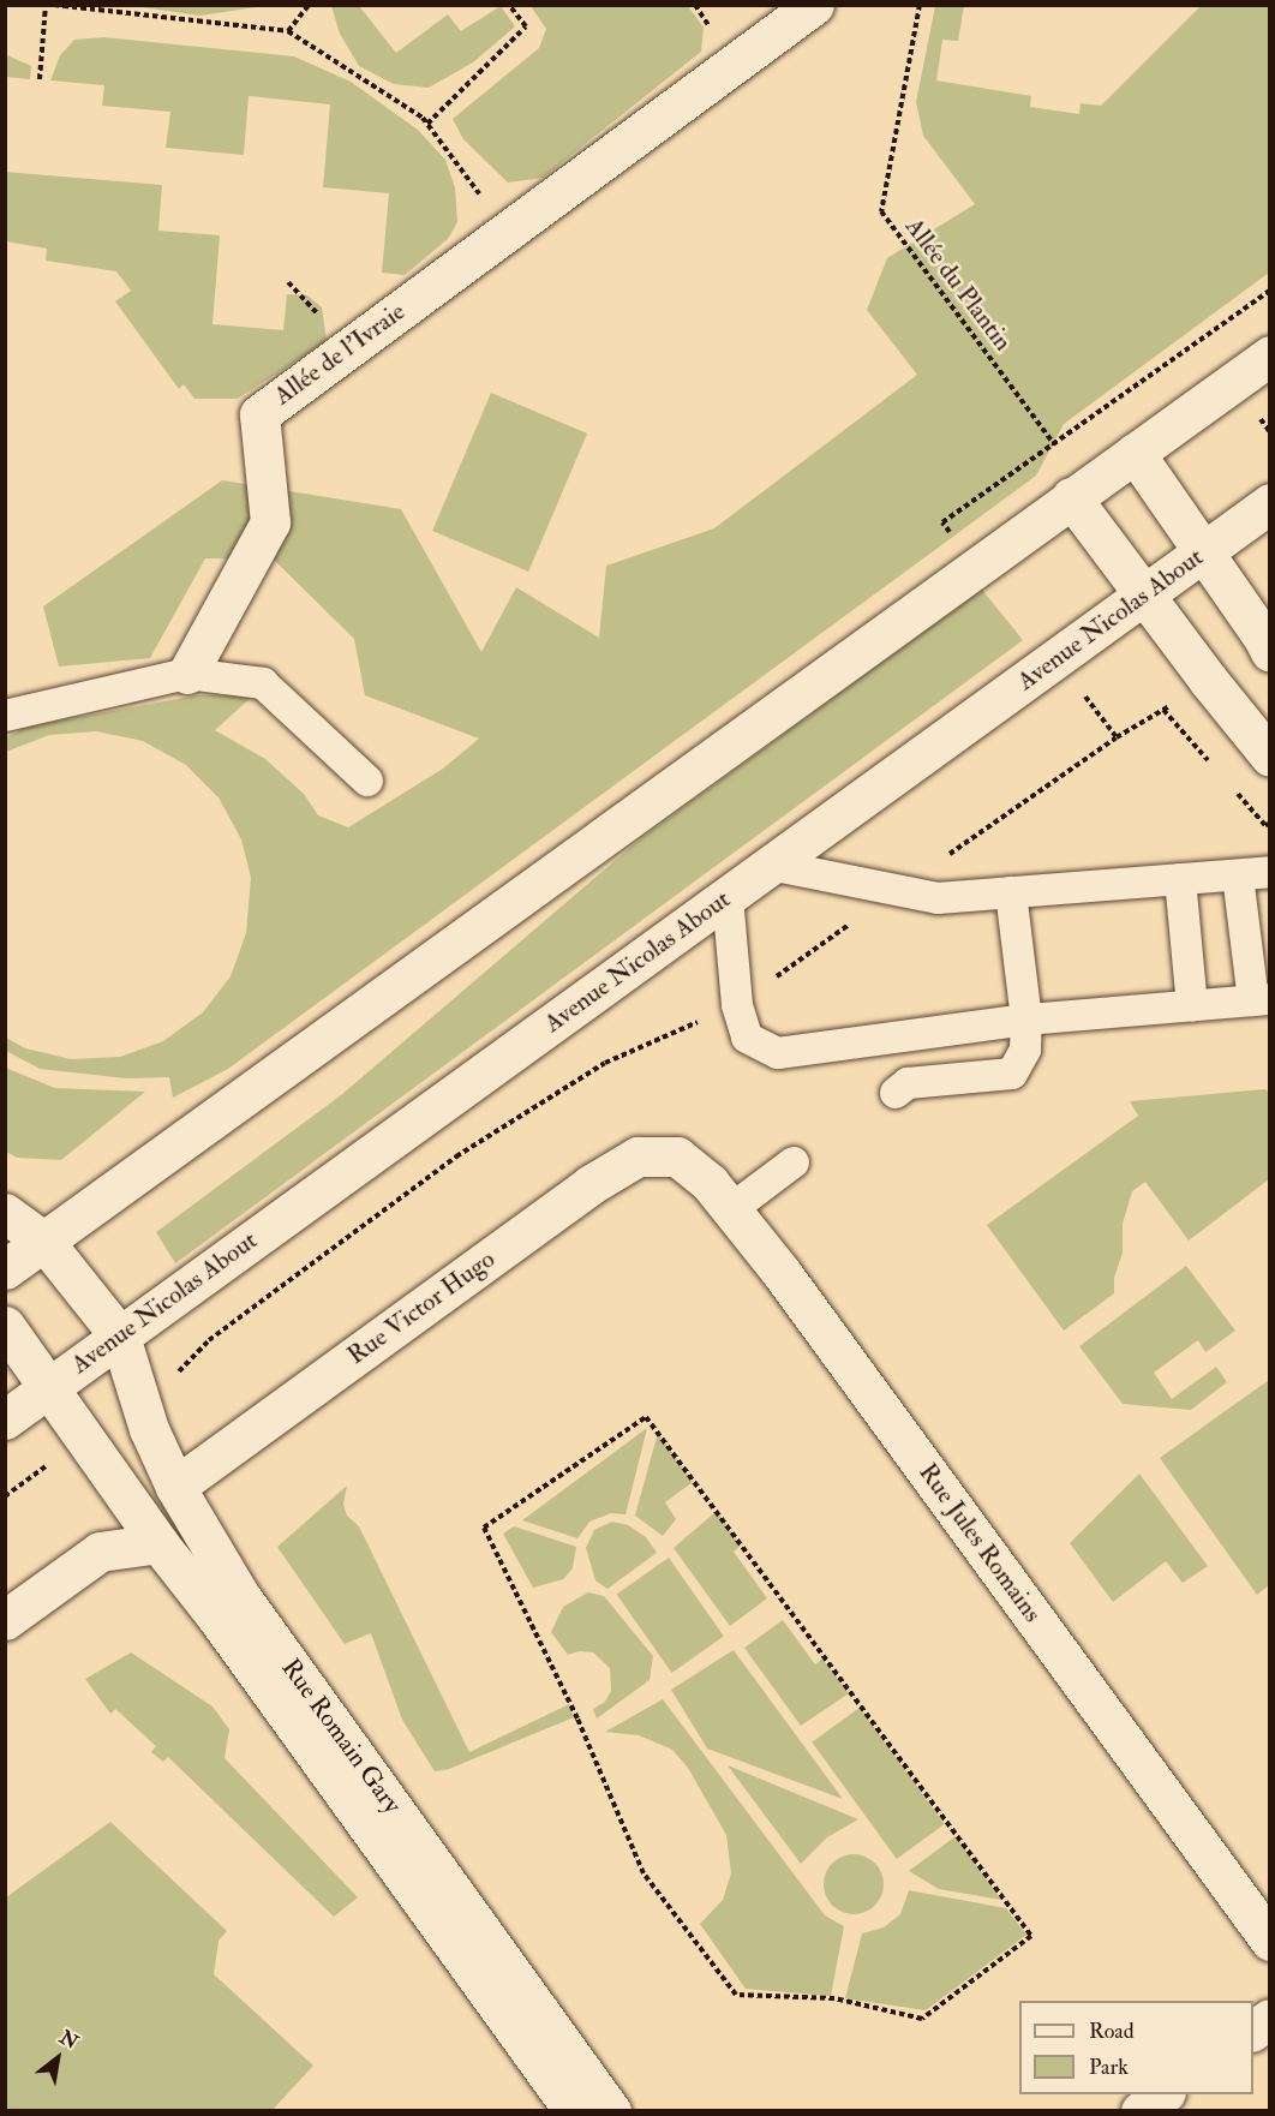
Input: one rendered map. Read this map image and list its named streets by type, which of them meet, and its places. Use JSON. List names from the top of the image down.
{
  "streets": {
    "street": [
      "Allée de l'Ivraie",
      "Avenue Nicolas About",
      "Rue Victor Hugo",
      "Rue Jules Romains",
      "Rue Romain Gary"
    ],
    "path": ["Allée du Plantin"]
  },
  "crossings": [
    ["Avenue Nicolas About", "Rue Romain Gary"],
    ["Rue Victor Hugo", "Rue Jules Romains"],
    ["Rue Victor Hugo", "Rue Romain Gary"]
  ],
  "legend": ["Road", "Park"],
  "north": "top right"
}
